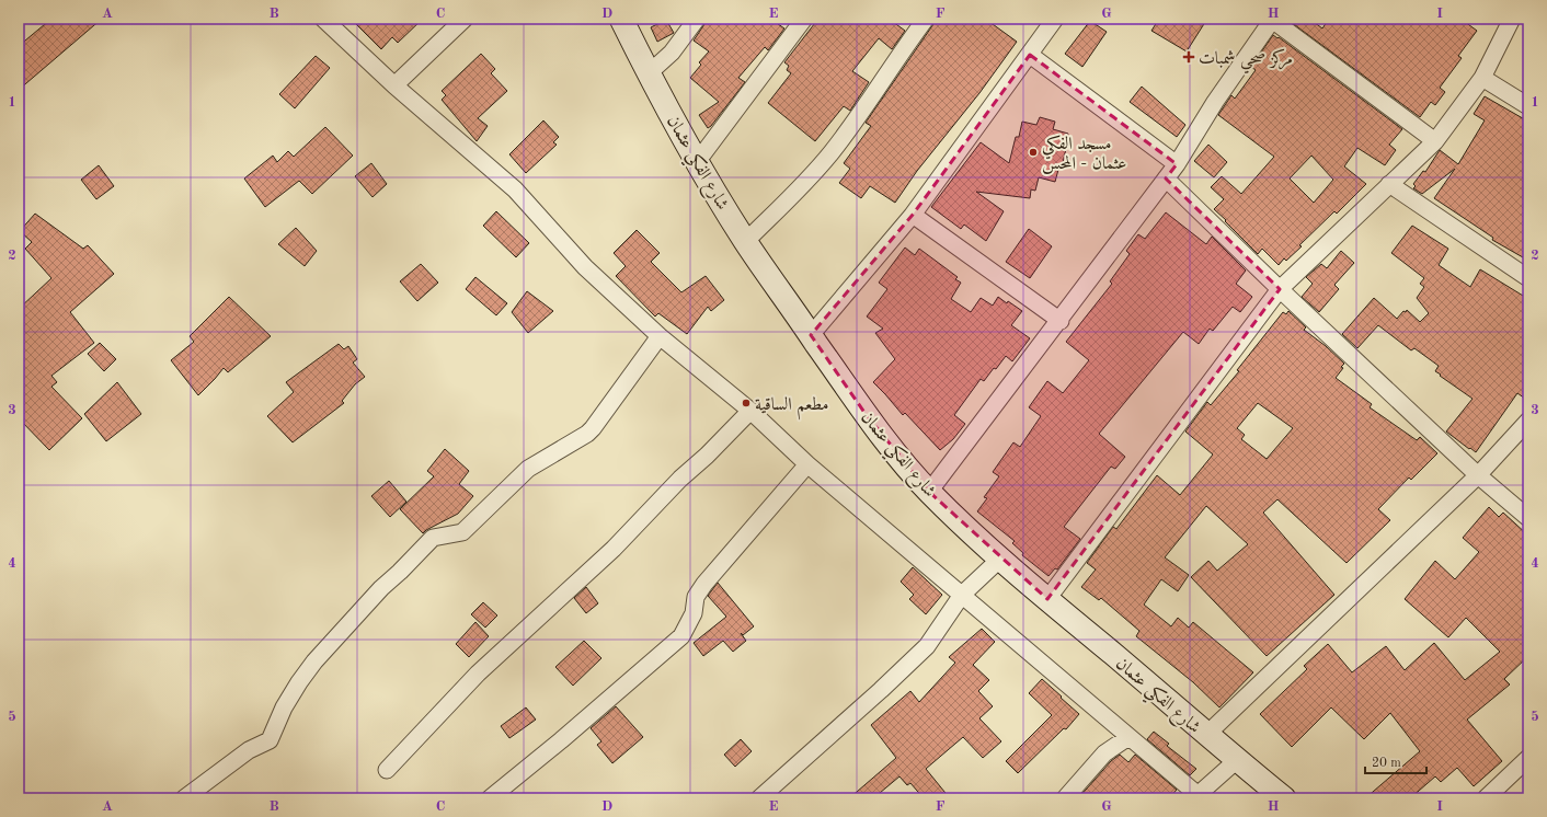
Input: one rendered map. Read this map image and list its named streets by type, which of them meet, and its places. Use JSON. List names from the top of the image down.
{
  "streets": {
    "street": ["شارع الفكي عثمان"]
  },
  "places": {
    "health": ["مركز صحي شمبات"],
    "other": ["مسجد الفكي عثمان - المحس", "مطعم الساقية"]
  },
  "scale_bar": "20 m",
  "grid": {
    "columns": [
      "A",
      "B",
      "C",
      "D",
      "E",
      "F",
      "G",
      "H",
      "I"
    ],
    "rows": [
      "1",
      "2",
      "3",
      "4",
      "5"
    ]
  }
}
